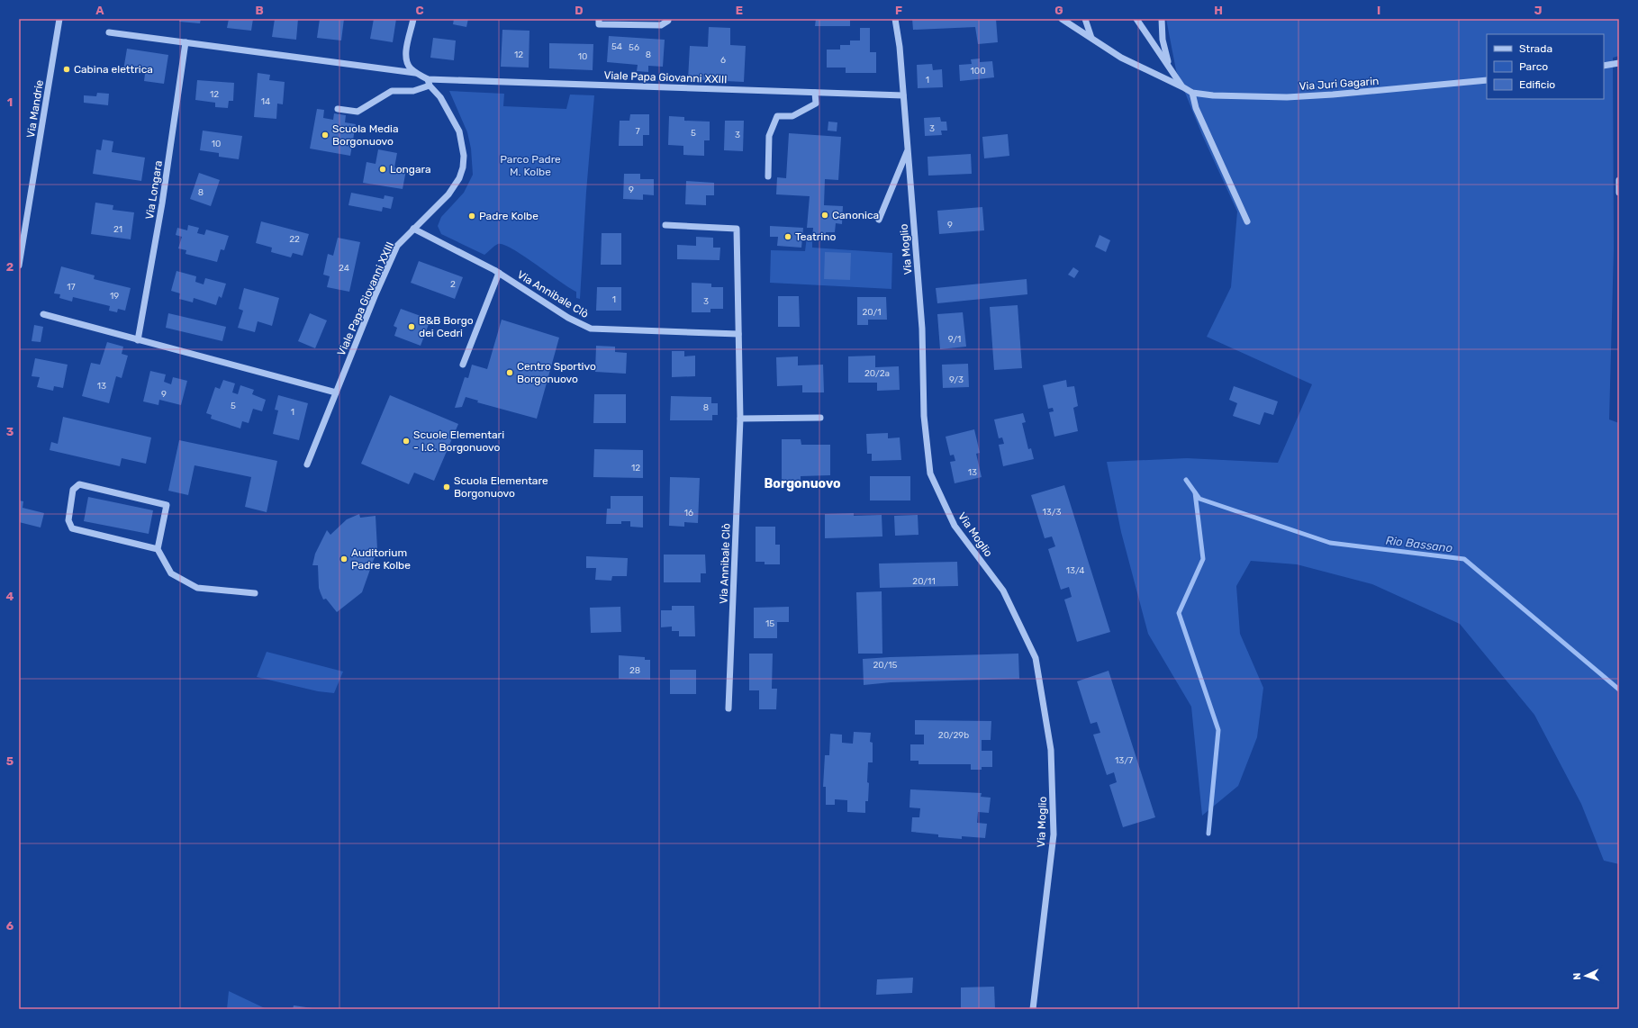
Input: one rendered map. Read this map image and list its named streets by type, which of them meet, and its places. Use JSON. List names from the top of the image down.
{
  "streets": {
    "street": [
      "Viale Papa Giovanni XXIII",
      "Via Juri Gagarin",
      "Via Mandrie",
      "Via Longara",
      "Via Moglio",
      "Via Annibale Clò"
    ]
  },
  "crossings": [
    ["Viale Papa Giovanni XXIII", "Via Moglio"],
    ["Viale Papa Giovanni XXIII", "Via Annibale Clò"]
  ],
  "districts": ["Borgonuovo"],
  "water": ["Rio Bassano"],
  "parks": ["Parco Padre M. Kolbe"],
  "places": [
    "Cabina elettrica",
    "Scuola Media Borgonuovo",
    "Longara",
    "Canonica",
    "Padre Kolbe",
    "Teatrino",
    "B&B Borgo dei Cedri",
    "Centro Sportivo Borgonuovo",
    "Scuole Elementari - I.C. Borgonuovo",
    "Scuola Elementare Borgonuovo",
    "Auditorium Padre Kolbe"
  ],
  "house_numbers": [
    "54",
    "56",
    "12",
    "8",
    "10",
    "6",
    "100",
    "1",
    "12",
    "14",
    "3",
    "7",
    "5",
    "3",
    "10",
    "9",
    "8",
    "9",
    "21",
    "22",
    "24",
    "2",
    "17",
    "19",
    "1",
    "3",
    "20/1",
    "9/1",
    "20/2a",
    "9/3",
    "13",
    "9",
    "5",
    "8",
    "1",
    "12",
    "13",
    "13/3",
    "16",
    "13/4",
    "20/11",
    "15",
    "20/15",
    "28",
    "20/29b",
    "13/7"
  ],
  "legend": ["Strada", "Parco", "Edificio"],
  "north": "left",
  "grid": {
    "columns": [
      "A",
      "B",
      "C",
      "D",
      "E",
      "F",
      "G",
      "H",
      "I",
      "J"
    ],
    "rows": [
      "1",
      "2",
      "3",
      "4",
      "5",
      "6"
    ]
  }
}
